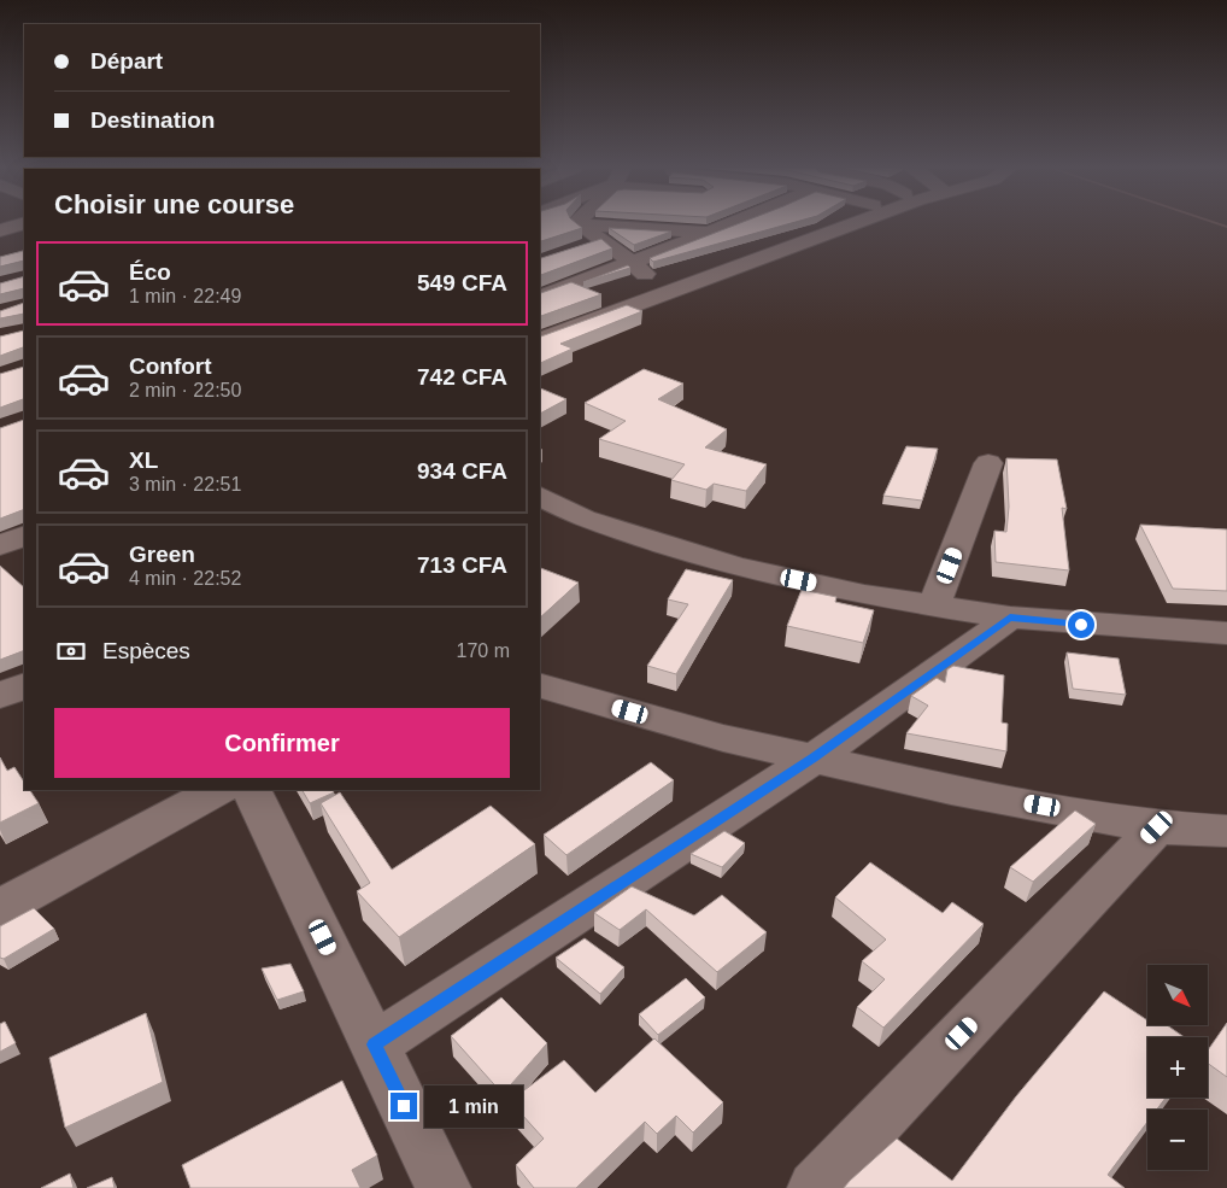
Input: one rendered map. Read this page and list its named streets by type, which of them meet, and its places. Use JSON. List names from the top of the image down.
{
  "north": "bottom right",
  "page": {
    "banner": ["Départ", "Destination"],
    "heading": "Choisir une course",
    "list": [
      {
        "name": "Éco",
        "note": "1 min · 22:49",
        "value": "549 CFA"
      },
      {
        "name": "Confort",
        "note": "2 min · 22:50",
        "value": "742 CFA"
      },
      {
        "name": "XL",
        "note": "3 min · 22:51",
        "value": "934 CFA"
      },
      {
        "name": "Green",
        "note": "4 min · 22:52",
        "value": "713 CFA"
      }
    ],
    "pay": ["Espèces", "170 m"],
    "buttons": "Confirmer",
    "map_buttons": ["+", "−"],
    "bubble": "1 min"
  }
}
